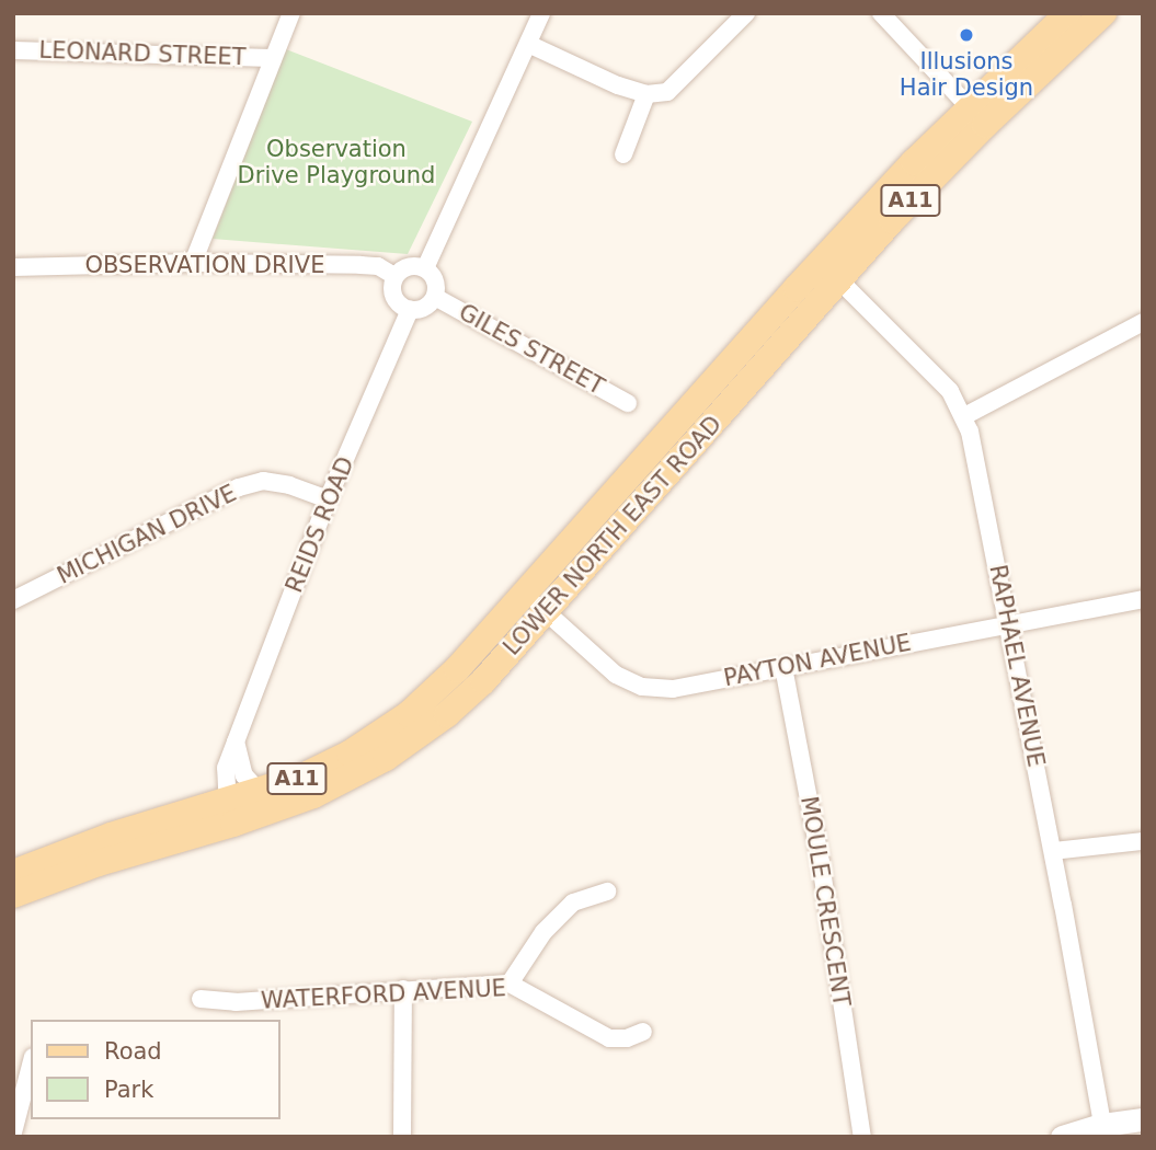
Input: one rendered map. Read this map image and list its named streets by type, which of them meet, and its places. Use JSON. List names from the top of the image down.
{
  "streets": {
    "main road": ["A11", "LOWER NORTH EAST ROAD"],
    "street": [
      "LEONARD STREET",
      "OBSERVATION DRIVE",
      "GILES STREET",
      "REIDS ROAD",
      "MICHIGAN DRIVE",
      "PAYTON AVENUE",
      "RAPHAEL AVENUE",
      "MOULE CRESCENT",
      "WATERFORD AVENUE"
    ]
  },
  "crossings": [
    ["OBSERVATION DRIVE", "GILES STREET"],
    ["OBSERVATION DRIVE", "REIDS ROAD"],
    ["GILES STREET", "REIDS ROAD"],
    ["REIDS ROAD", "MICHIGAN DRIVE"],
    ["REIDS ROAD", "LOWER NORTH EAST ROAD"],
    ["LOWER NORTH EAST ROAD", "PAYTON AVENUE"],
    ["LOWER NORTH EAST ROAD", "RAPHAEL AVENUE"],
    ["PAYTON AVENUE", "RAPHAEL AVENUE"],
    ["PAYTON AVENUE", "MOULE CRESCENT"]
  ],
  "parks": ["Observation Drive Playground"],
  "places": ["Illusions Hair Design"],
  "legend": ["Road", "Park"]
}
